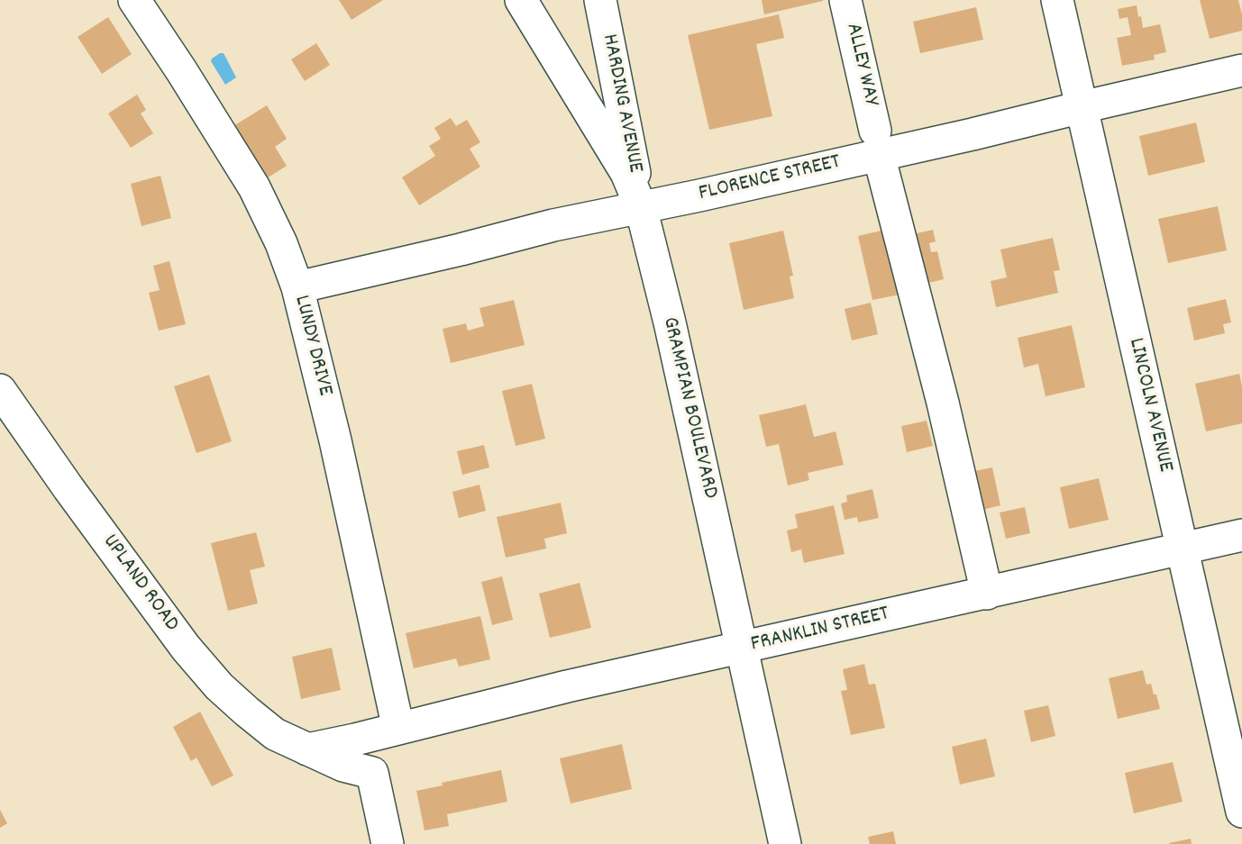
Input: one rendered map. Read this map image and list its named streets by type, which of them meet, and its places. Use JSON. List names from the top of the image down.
{
  "streets": {
    "street": [
      "ALLEY WAY",
      "HARDING AVENUE",
      "FLORENCE STREET",
      "LUNDY DRIVE",
      "LINCOLN AVENUE",
      "GRAMPIAN BOULEVARD",
      "UPLAND ROAD",
      "FRANKLIN STREET"
    ]
  },
  "crossings": [
    ["ALLEY WAY", "FLORENCE STREET"],
    ["ALLEY WAY", "FRANKLIN STREET"],
    ["HARDING AVENUE", "FLORENCE STREET"],
    ["HARDING AVENUE", "GRAMPIAN BOULEVARD"],
    ["FLORENCE STREET", "LUNDY DRIVE"],
    ["FLORENCE STREET", "LINCOLN AVENUE"],
    ["FLORENCE STREET", "GRAMPIAN BOULEVARD"],
    ["LUNDY DRIVE", "FRANKLIN STREET"],
    ["LINCOLN AVENUE", "FRANKLIN STREET"],
    ["GRAMPIAN BOULEVARD", "FRANKLIN STREET"]
  ]
}
